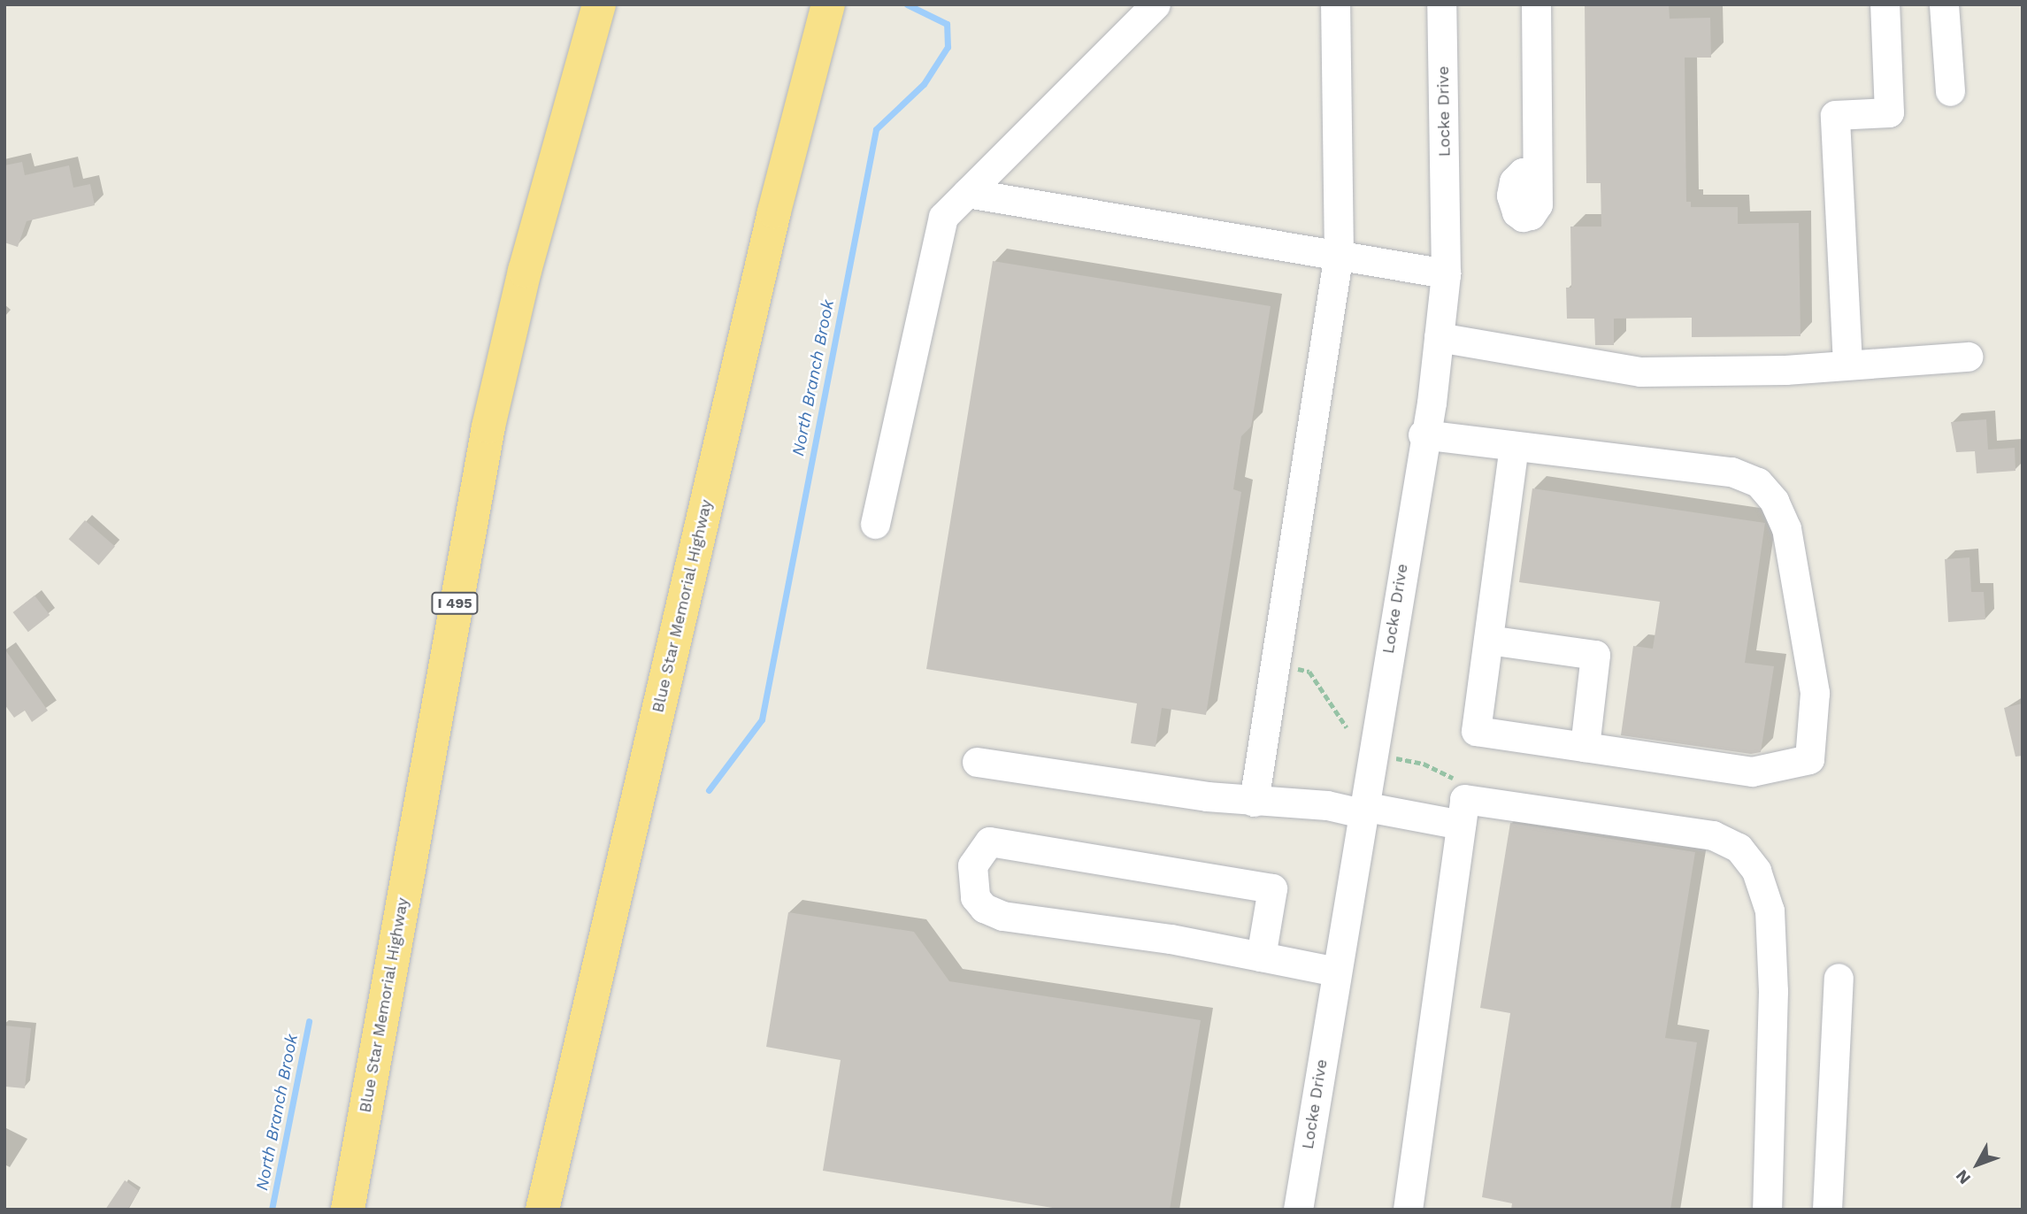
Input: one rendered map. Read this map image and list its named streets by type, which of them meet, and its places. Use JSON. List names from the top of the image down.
{
  "streets": {
    "highway": ["I 495", "Blue Star Memorial Highway"],
    "street": ["Locke Drive"]
  },
  "water": ["North Branch Brook"],
  "north": "bottom left"
}
